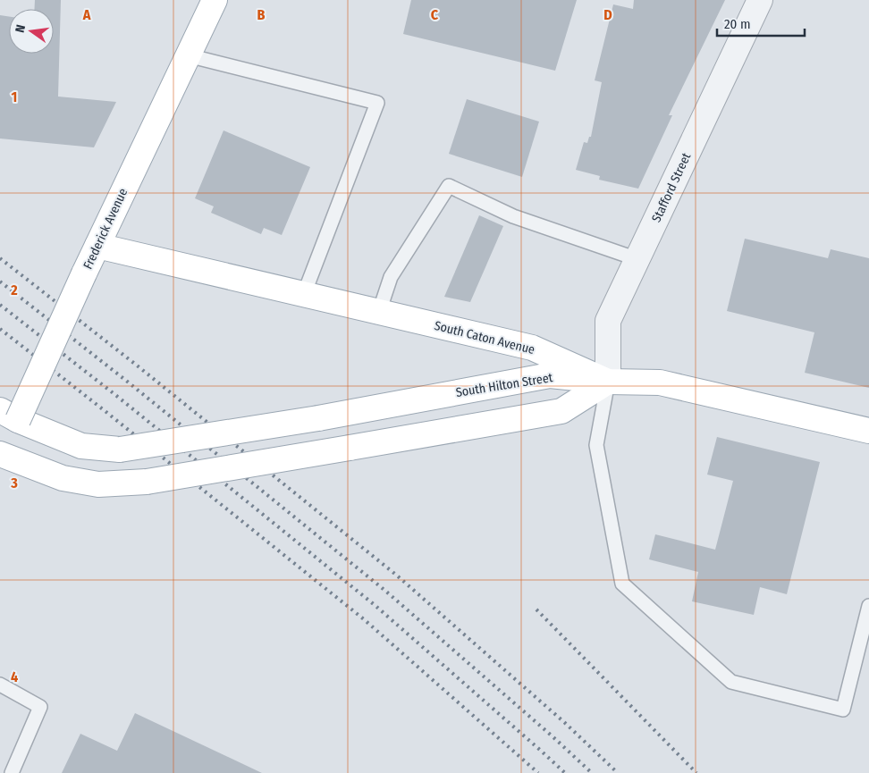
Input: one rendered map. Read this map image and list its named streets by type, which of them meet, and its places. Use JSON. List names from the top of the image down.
{
  "streets": {
    "main road": ["Frederick Avenue", "South Caton Avenue", "South Hilton Street"],
    "street": ["Stafford Street"]
  },
  "crossings": [
    ["Stafford Street", "South Caton Avenue"],
    ["Stafford Street", "South Hilton Street"],
    ["Frederick Avenue", "South Caton Avenue"],
    ["Frederick Avenue", "South Hilton Street"],
    ["South Caton Avenue", "South Hilton Street"]
  ],
  "scale_bar": "20 m",
  "north": "left",
  "grid": {
    "columns": [
      "A",
      "B",
      "C",
      "D"
    ],
    "rows": [
      "1",
      "2",
      "3",
      "4"
    ]
  }
}
